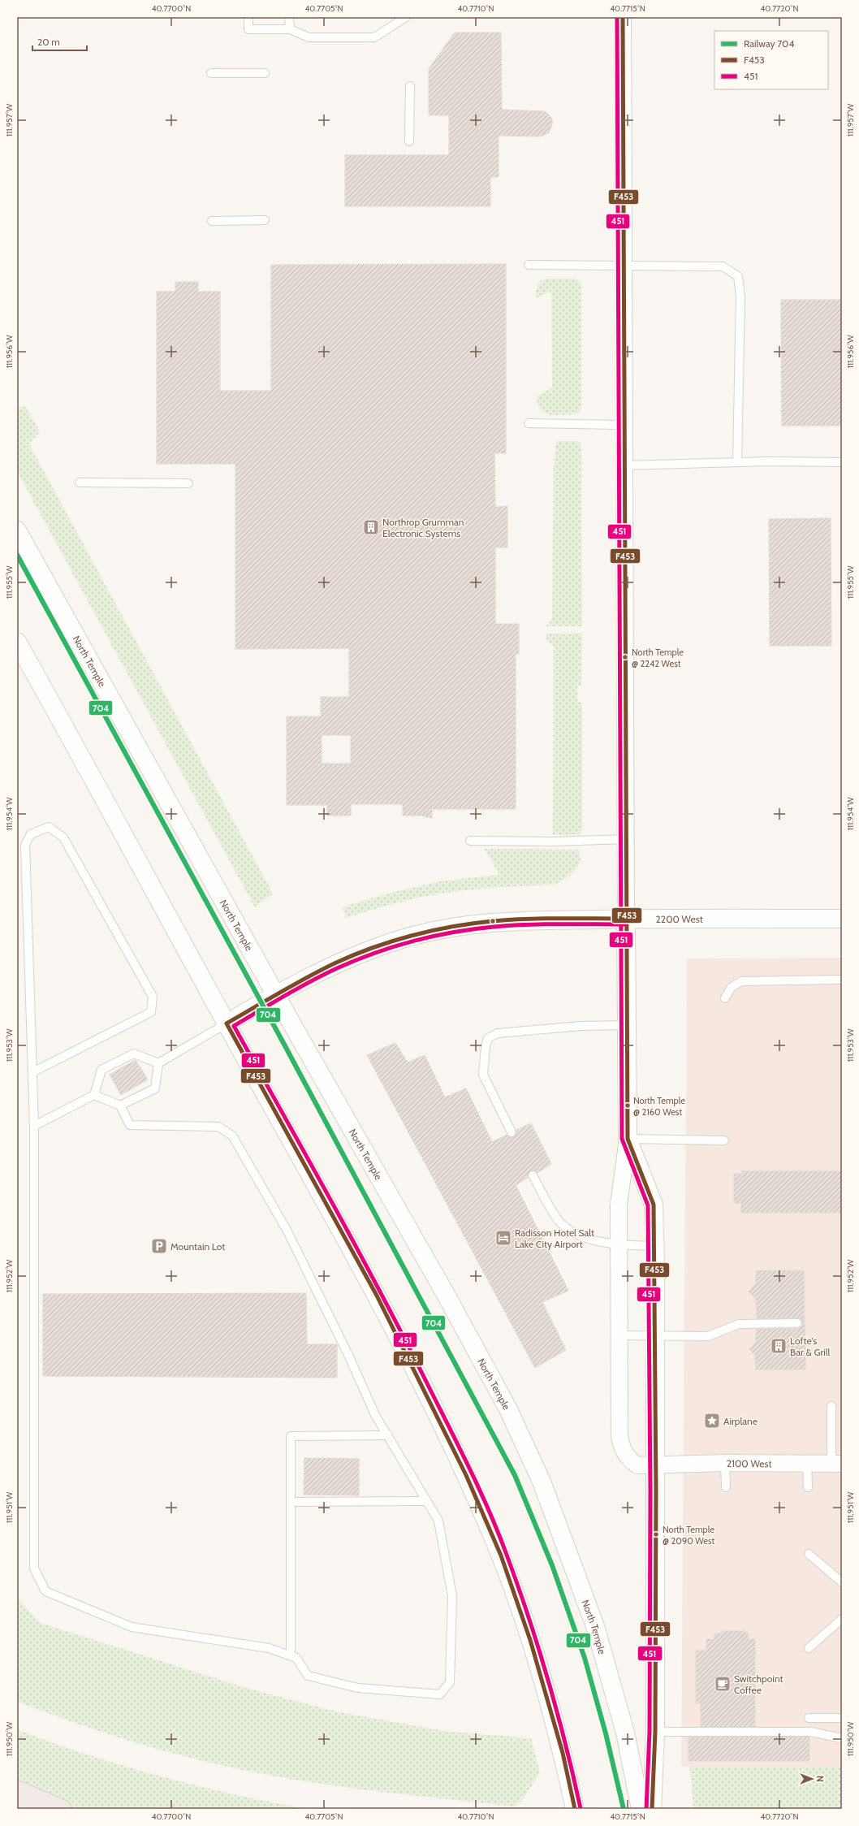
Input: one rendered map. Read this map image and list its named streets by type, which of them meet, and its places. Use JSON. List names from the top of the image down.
{
  "streets": {
    "main road": ["North Temple", "2200 West"],
    "street": ["2100 West"]
  },
  "crossings": [
    ["North Temple", "2200 West"]
  ],
  "places": {
    "building": ["Northrop Grumman Electronic Systems", "Lofte's Bar & Grill"],
    "other": ["North Temple @ 2242 West", "North Temple @ 2160 West", "North Temple @ 2090 West"],
    "hotel": ["Radisson Hotel Salt Lake City Airport"],
    "parking": ["Mountain Lot"],
    "place": ["Airplane"],
    "cafe": ["Switchpoint Coffee"]
  },
  "lines": ["transit line F453", "transit line 451", "rail line 704"],
  "legend": ["Railway 704", "F453", "451"],
  "scale_bar": "20 m",
  "north": "right",
  "coordinates": [
    "40.7700°N",
    "40.7705°N",
    "40.7710°N",
    "40.7715°N",
    "40.7720°N",
    "111.957°W",
    "111.956°W",
    "111.955°W",
    "111.954°W",
    "111.953°W",
    "111.952°W",
    "111.951°W",
    "111.950°W"
  ]
}
